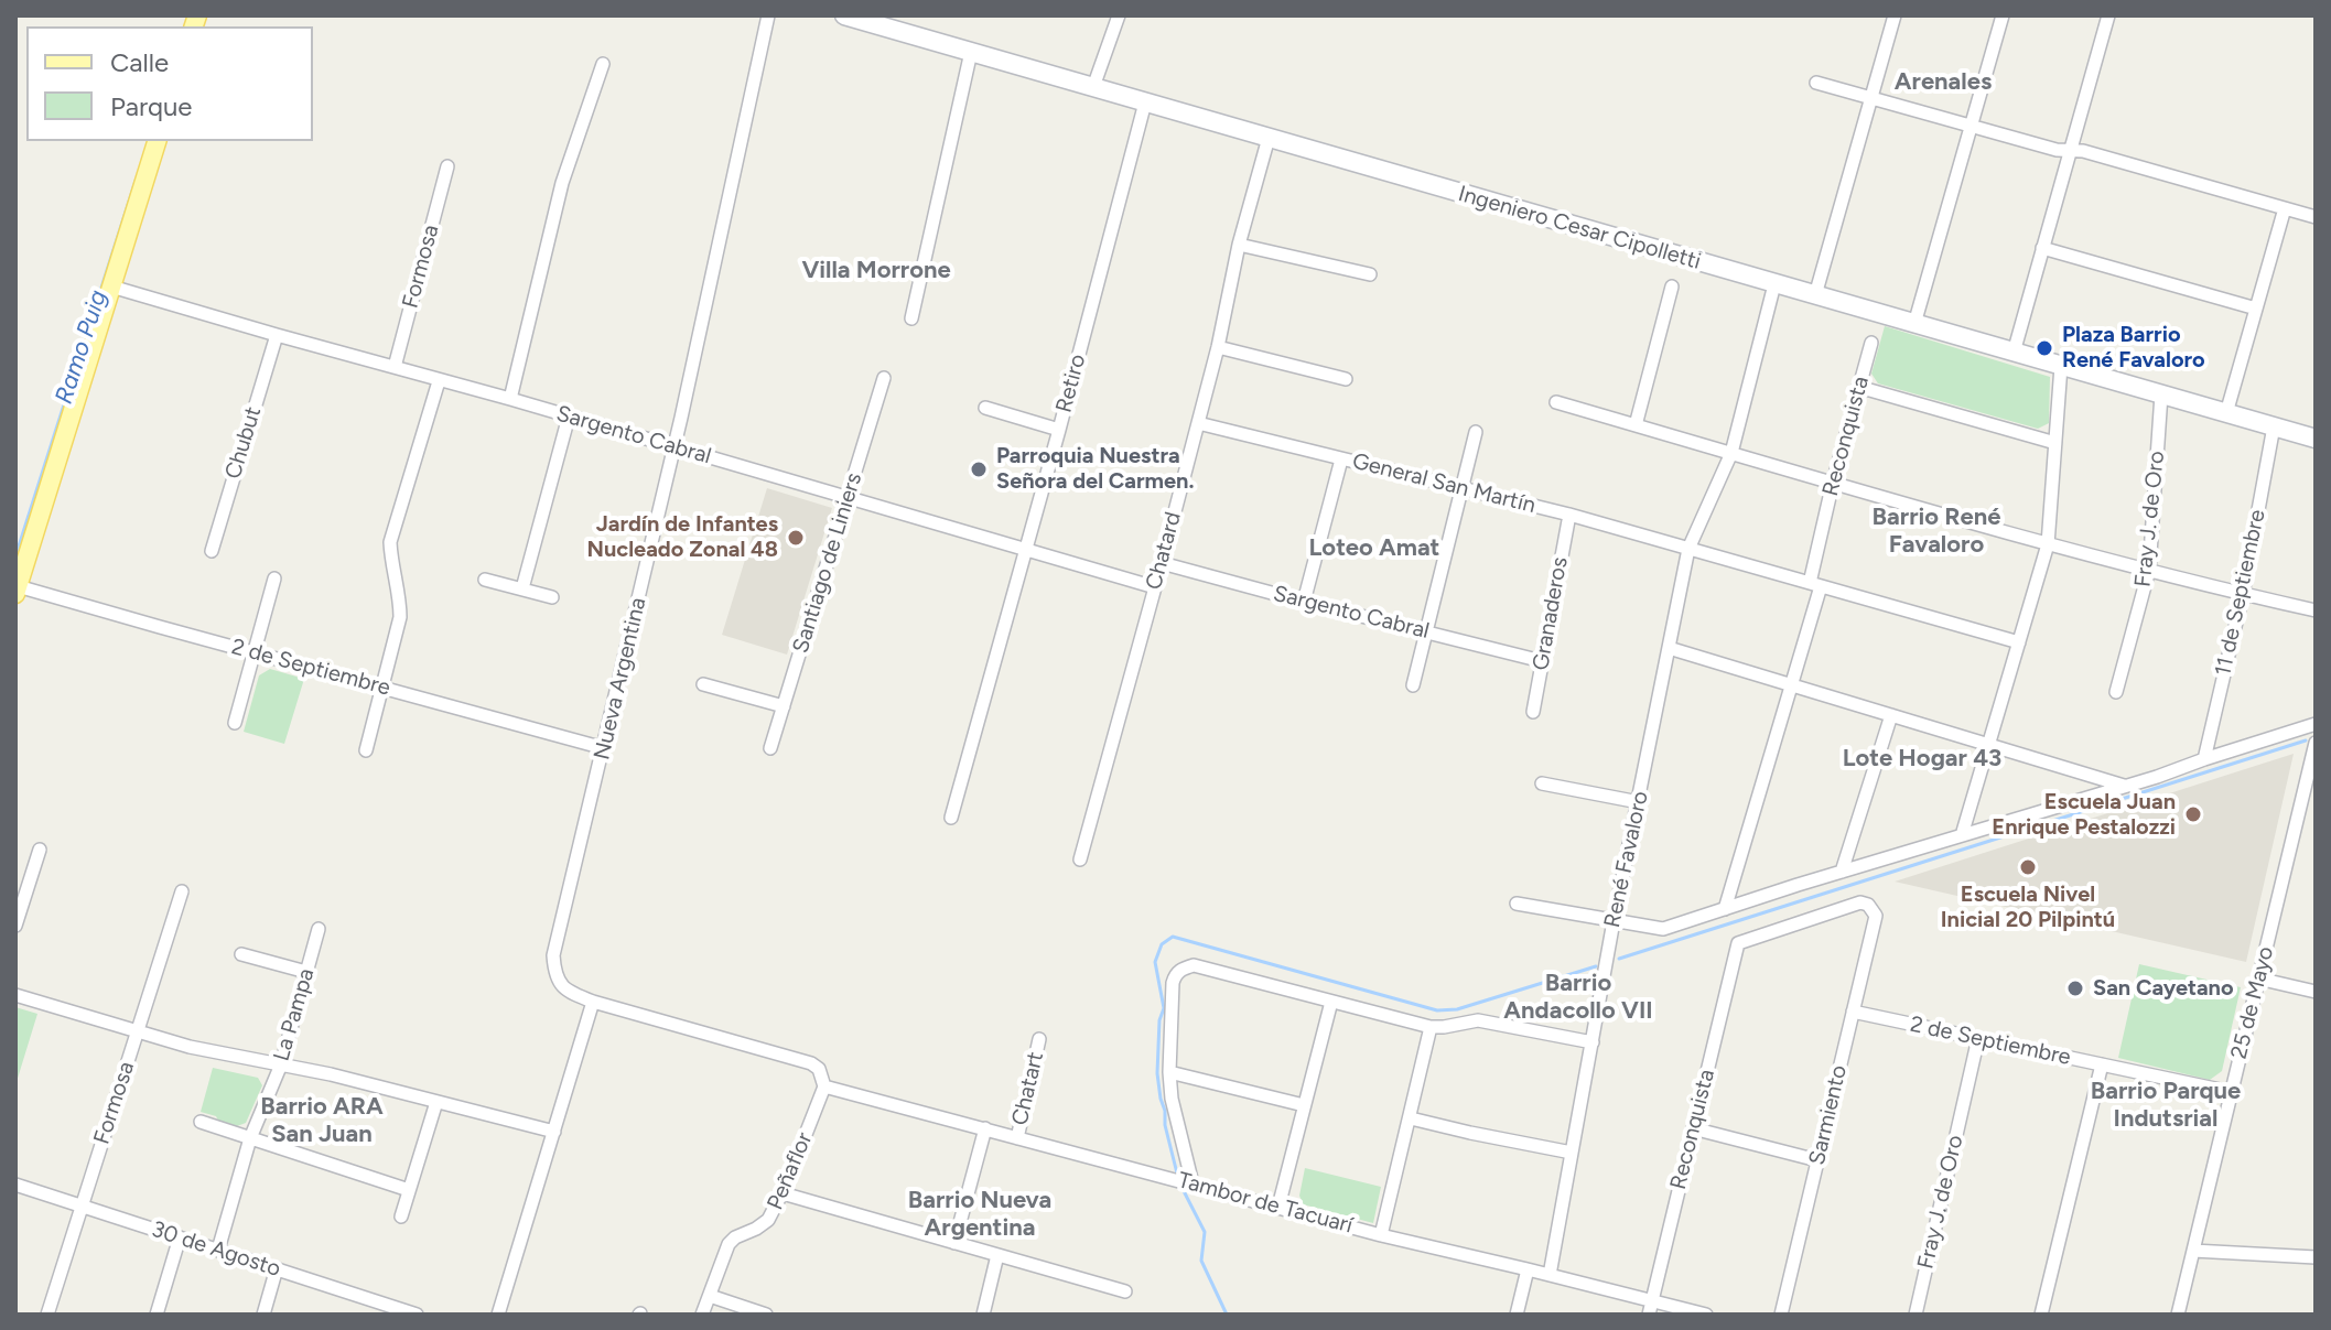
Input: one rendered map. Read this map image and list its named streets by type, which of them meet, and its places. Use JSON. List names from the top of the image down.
{
  "streets": {
    "street": [
      "Ingeniero Cesar Cipolletti",
      "Formosa",
      "Retiro",
      "Sargento Cabral",
      "Reconquista",
      "Chubut",
      "General San Martín",
      "Fray J. de Oro",
      "Chatard",
      "Santiago de Liniers",
      "11 de Septiembre",
      "Granaderos",
      "2 de Septiembre",
      "Nueva Argentina",
      "René Favaloro",
      "25 de Mayo",
      "La Pampa",
      "Chatart",
      "Sarmiento",
      "Peñaflor",
      "Tambor de Tacuarí",
      "30 de Agosto"
    ]
  },
  "crossings": [
    ["Ingeniero Cesar Cipolletti", "Retiro"],
    ["Ingeniero Cesar Cipolletti", "Fray J. de Oro"],
    ["Ingeniero Cesar Cipolletti", "Chatard"],
    ["Ingeniero Cesar Cipolletti", "11 de Septiembre"],
    ["Ingeniero Cesar Cipolletti", "René Favaloro"],
    ["Formosa", "Sargento Cabral"],
    ["Formosa", "30 de Agosto"],
    ["Retiro", "Sargento Cabral"],
    ["Sargento Cabral", "Chubut"],
    ["Sargento Cabral", "Chatard"],
    ["Sargento Cabral", "Santiago de Liniers"],
    ["Sargento Cabral", "Granaderos"],
    ["Sargento Cabral", "Nueva Argentina"],
    ["Reconquista", "General San Martín"],
    ["Reconquista", "Sarmiento"],
    ["Reconquista", "Tambor de Tacuarí"],
    ["General San Martín", "Chatard"],
    ["General San Martín", "Granaderos"],
    ["General San Martín", "René Favaloro"],
    ["Fray J. de Oro", "2 de Septiembre"],
    ["2 de Septiembre", "Nueva Argentina"],
    ["2 de Septiembre", "25 de Mayo"],
    ["2 de Septiembre", "Sarmiento"],
    ["Nueva Argentina", "Peñaflor"],
    ["Nueva Argentina", "Tambor de Tacuarí"],
    ["René Favaloro", "Tambor de Tacuarí"],
    ["La Pampa", "30 de Agosto"],
    ["Chatart", "Tambor de Tacuarí"],
    ["Peñaflor", "Tambor de Tacuarí"]
  ],
  "districts": [
    "Arenales",
    "Villa Morrone",
    "Barrio René Favaloro",
    "Loteo Amat",
    "Lote Hogar 43",
    "Barrio Andacollo VII",
    "Barrio Parque Indutsrial",
    "Barrio ARA San Juan",
    "Barrio Nueva Argentina"
  ],
  "water": ["Ramo Puig"],
  "places": [
    "Plaza Barrio René Favaloro",
    "Parroquia Nuestra Señora del Carmen.",
    "Jardín de Infantes Nucleado Zonal 48",
    "Escuela Juan Enrique Pestalozzi",
    "Escuela Nivel Inicial 20 Pilpintú",
    "San Cayetano"
  ],
  "legend": ["Calle", "Parque"]
}
